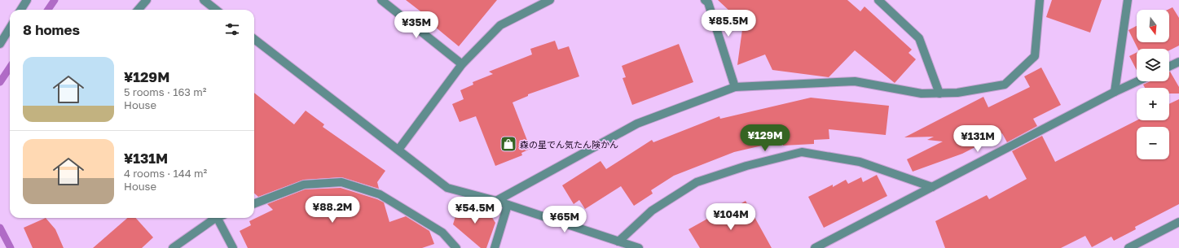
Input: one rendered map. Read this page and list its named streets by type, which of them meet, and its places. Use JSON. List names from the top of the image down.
{
  "places": {
    "shop": ["森の星でん気たん険かん"]
  },
  "north": "bottom",
  "page": {
    "map_buttons": ["+", "−"],
    "price": [
      "¥85.5M",
      "¥35M",
      "¥129M",
      "¥131M",
      "¥88.2M",
      "¥54.5M",
      "¥104M",
      "¥65M"
    ],
    "heading": "8 homes",
    "list": [
      {
        "name": "¥129M",
        "note": "5 rooms · 163 m² · House"
      },
      {
        "name": "¥131M",
        "note": "4 rooms · 144 m² · House"
      }
    ]
  }
}
